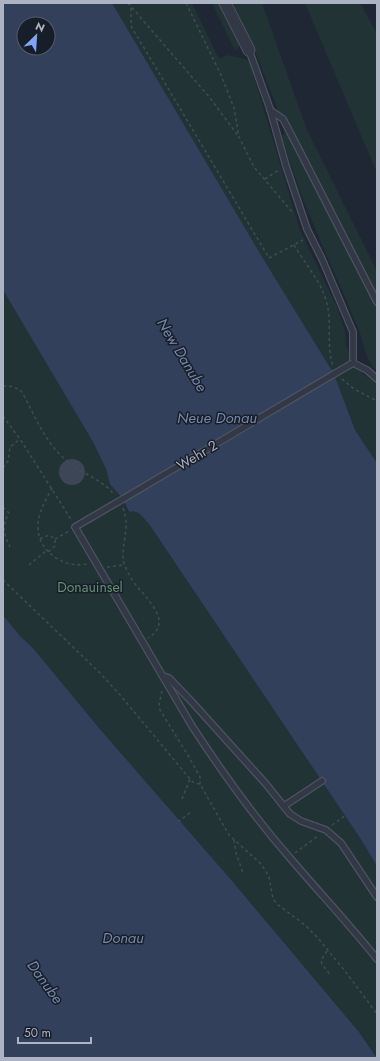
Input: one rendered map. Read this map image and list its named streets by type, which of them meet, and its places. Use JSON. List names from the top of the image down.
{
  "streets": {
    "lane": ["Wehr 2"]
  },
  "water": [
    "New Danube",
    "Neue Donau",
    "Donau",
    "Danube"
  ],
  "parks": ["Donauinsel"],
  "scale_bar": "50 m",
  "north": "top right"
}
